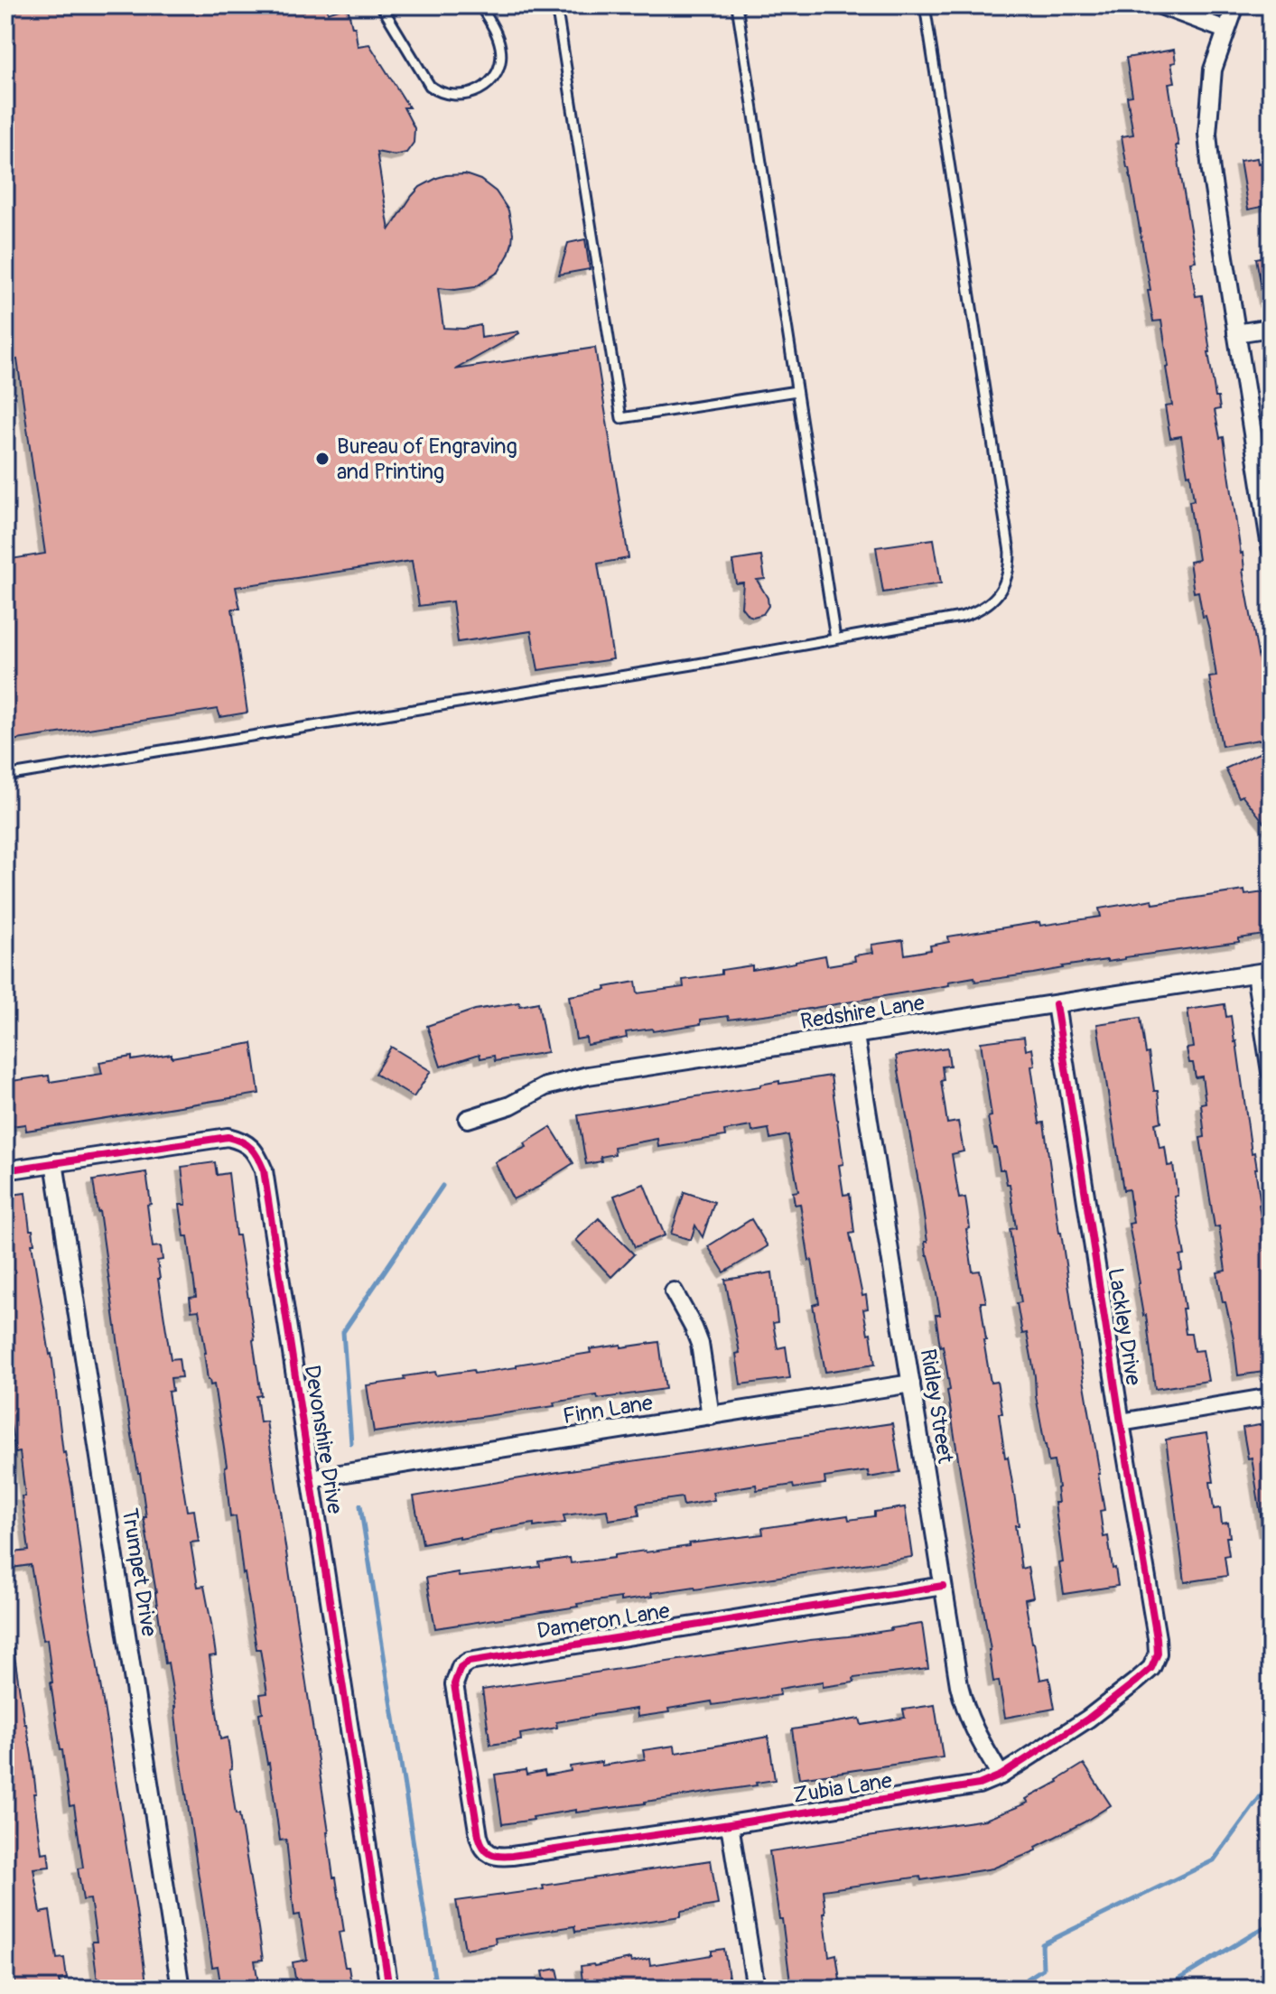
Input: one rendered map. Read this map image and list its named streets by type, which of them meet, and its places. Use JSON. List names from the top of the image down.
{
  "streets": {
    "street": [
      "Redshire Lane",
      "Lackley Drive",
      "Ridley Street",
      "Finn Lane",
      "Devonshire Drive",
      "Trumpet Drive",
      "Dameron Lane",
      "Zubia Lane"
    ]
  },
  "crossings": [
    ["Redshire Lane", "Lackley Drive"],
    ["Redshire Lane", "Ridley Street"],
    ["Lackley Drive", "Zubia Lane"],
    ["Ridley Street", "Finn Lane"],
    ["Ridley Street", "Dameron Lane"],
    ["Ridley Street", "Zubia Lane"],
    ["Finn Lane", "Devonshire Drive"],
    ["Devonshire Drive", "Trumpet Drive"],
    ["Dameron Lane", "Zubia Lane"]
  ],
  "places": ["Bureau of Engraving and Printing"]
}
